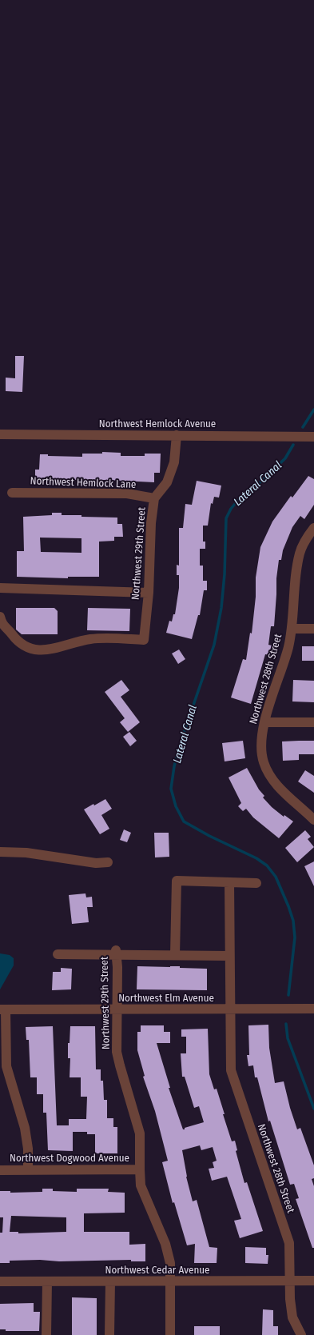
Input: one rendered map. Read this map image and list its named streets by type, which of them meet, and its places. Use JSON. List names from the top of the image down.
{
  "streets": {
    "street": [
      "Northwest Hemlock Avenue",
      "Northwest Hemlock Lane",
      "Northwest 29th Street",
      "Northwest 28th Street",
      "Northwest Elm Avenue",
      "Northwest Dogwood Avenue",
      "Northwest Cedar Avenue"
    ]
  },
  "crossings": [
    ["Northwest Hemlock Avenue", "Northwest 29th Street"],
    ["Northwest Hemlock Lane", "Northwest 29th Street"],
    ["Northwest 29th Street", "Northwest Elm Avenue"],
    ["Northwest 29th Street", "Northwest Dogwood Avenue"],
    ["Northwest 29th Street", "Northwest Cedar Avenue"],
    ["Northwest 28th Street", "Northwest Elm Avenue"],
    ["Northwest 28th Street", "Northwest Cedar Avenue"]
  ],
  "water": ["Lateral Canal"]
}
